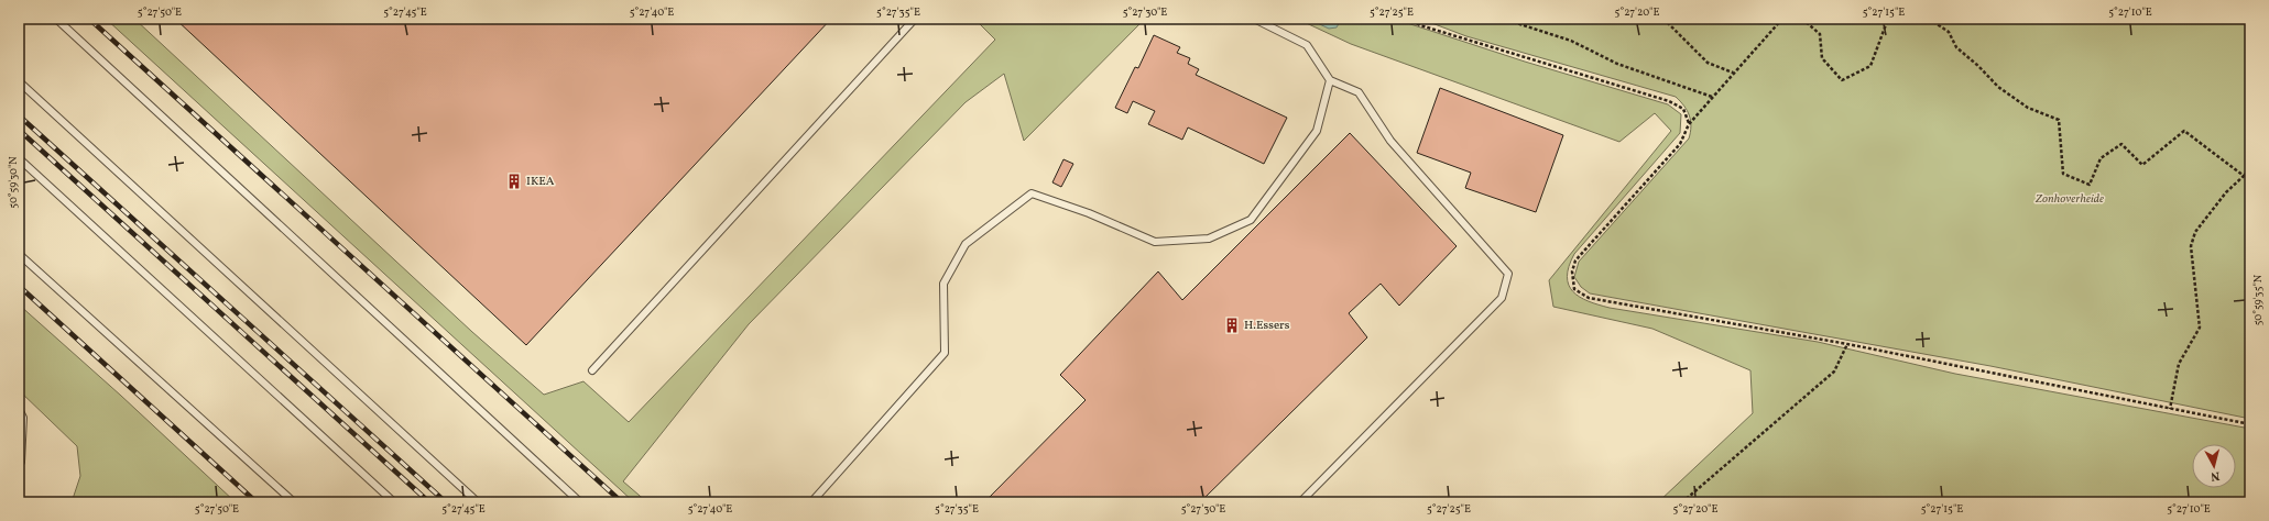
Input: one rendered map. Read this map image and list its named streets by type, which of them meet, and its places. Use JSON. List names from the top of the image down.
{
  "parks": ["Zonhoverheide"],
  "places": {
    "building": ["IKEA", "H.Essers"]
  },
  "north": "bottom",
  "coordinates": [
    "5°27'50\"E",
    "5°27'45\"E",
    "5°27'40\"E",
    "5°27'35\"E",
    "5°27'30\"E",
    "5°27'25\"E",
    "5°27'20\"E",
    "5°27'15\"E",
    "5°27'10\"E",
    "50°59'30\"N",
    "50°59'35\"N"
  ]
}
